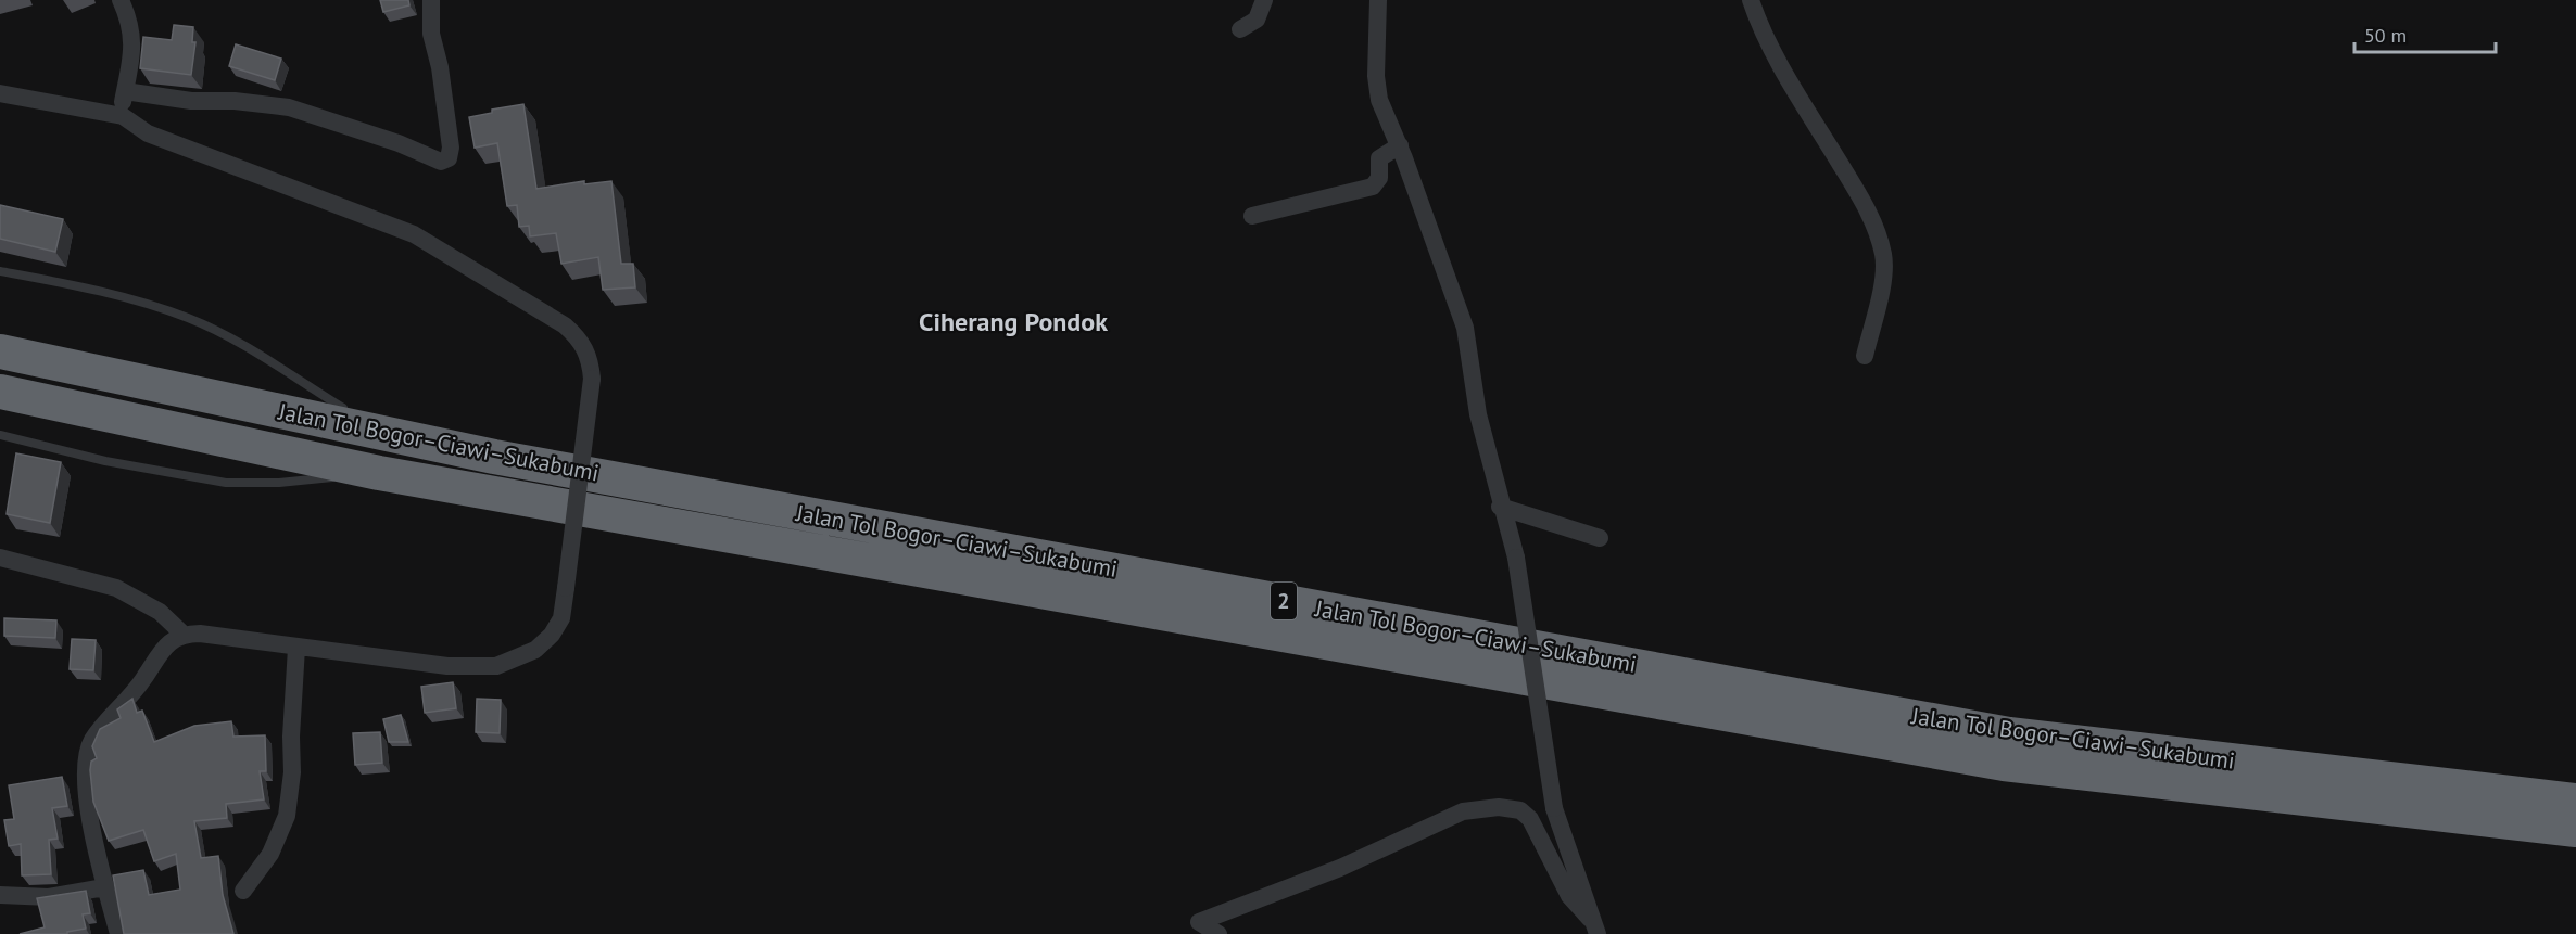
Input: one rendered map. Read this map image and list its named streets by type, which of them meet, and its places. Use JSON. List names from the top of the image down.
{
  "streets": {
    "highway": ["Jalan Tol Bogor–Ciawi–Sukabumi", "2"]
  },
  "districts": ["Ciherang Pondok"],
  "scale_bar": "50 m"
}
